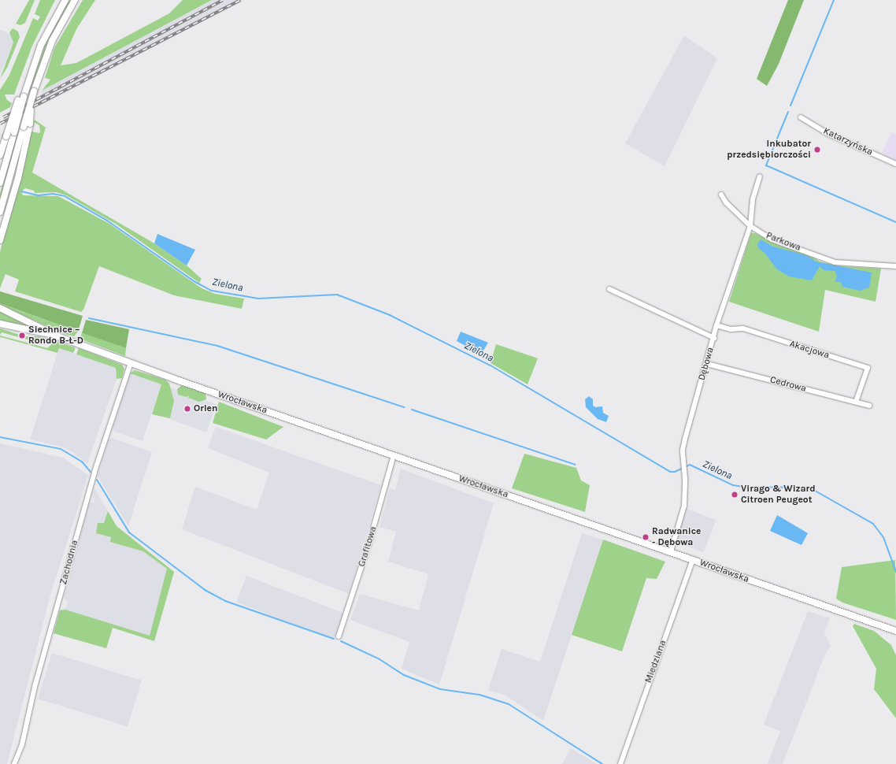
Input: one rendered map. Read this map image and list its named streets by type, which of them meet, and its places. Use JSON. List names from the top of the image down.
{
  "streets": {
    "main road": ["Wrocławska"],
    "street": [
      "Katarzyńska",
      "Parkowa",
      "Akacjowa",
      "Dębowa",
      "Cedrowa",
      "Grafitowa",
      "Zachodnia",
      "Miedziana"
    ]
  },
  "crossings": [
    ["Akacjowa", "Cedrowa"],
    ["Dębowa", "Cedrowa"],
    ["Dębowa", "Wrocławska"],
    ["Wrocławska", "Grafitowa"],
    ["Wrocławska", "Zachodnia"],
    ["Wrocławska", "Miedziana"]
  ],
  "water": ["Zielona"],
  "places": [
    "Inkubator przedsiębiorczości",
    "Siechnice – Rondo B-Ł-D",
    "Orlen",
    "Virago & Wizard Citroen Peugeot",
    "Radwanice - Dębowa"
  ]
}
